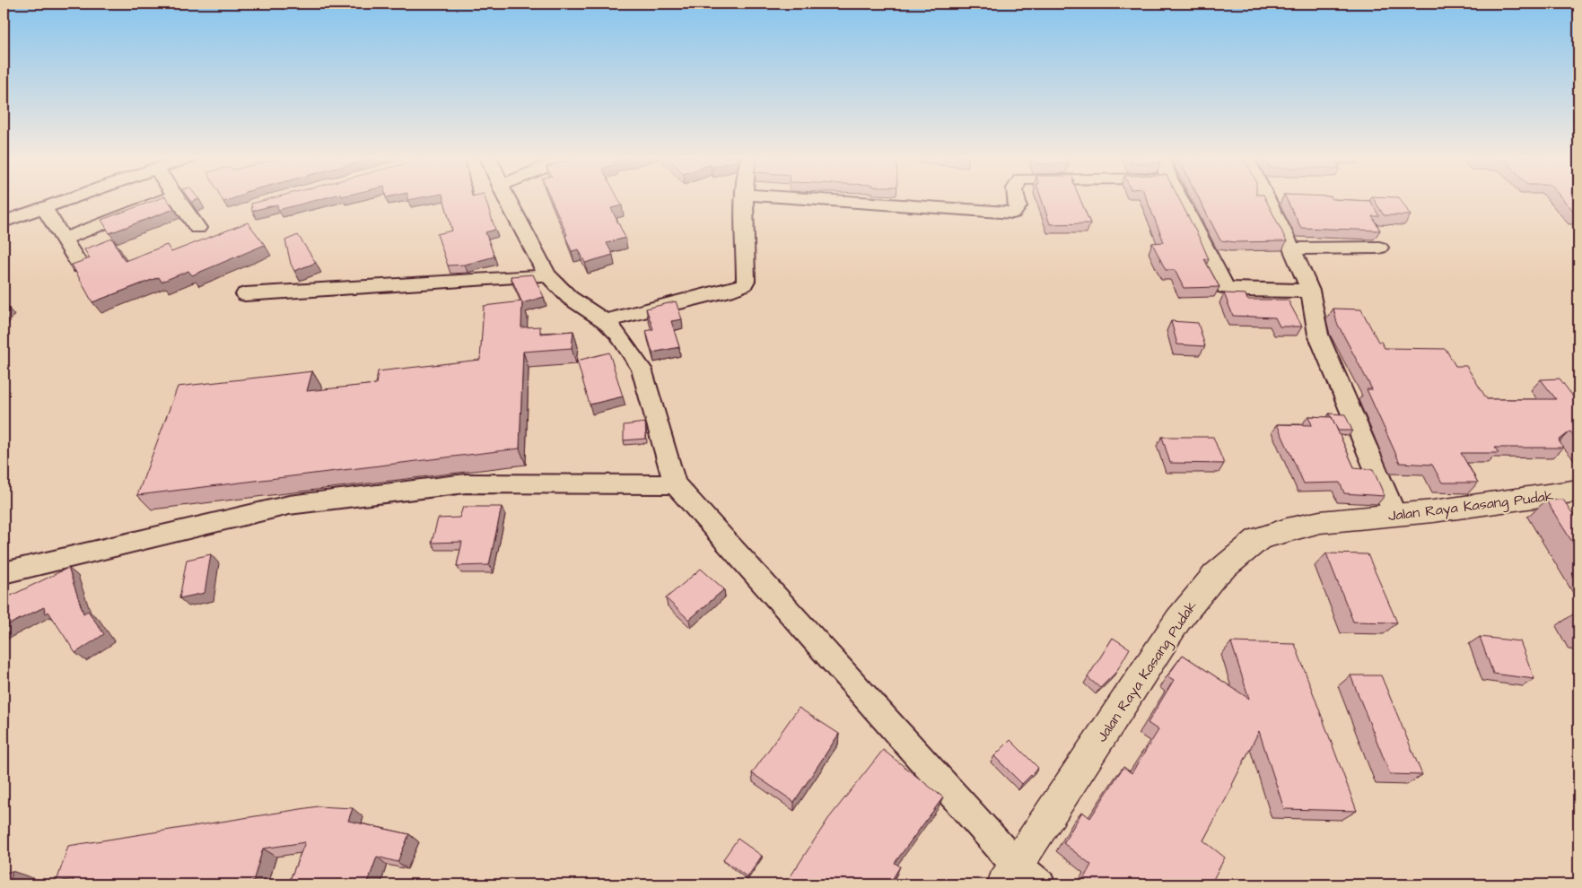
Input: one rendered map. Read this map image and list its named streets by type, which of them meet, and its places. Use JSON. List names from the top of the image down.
{
  "streets": {
    "street": ["Jalan Raya Kasang Pudak"]
  }
}
